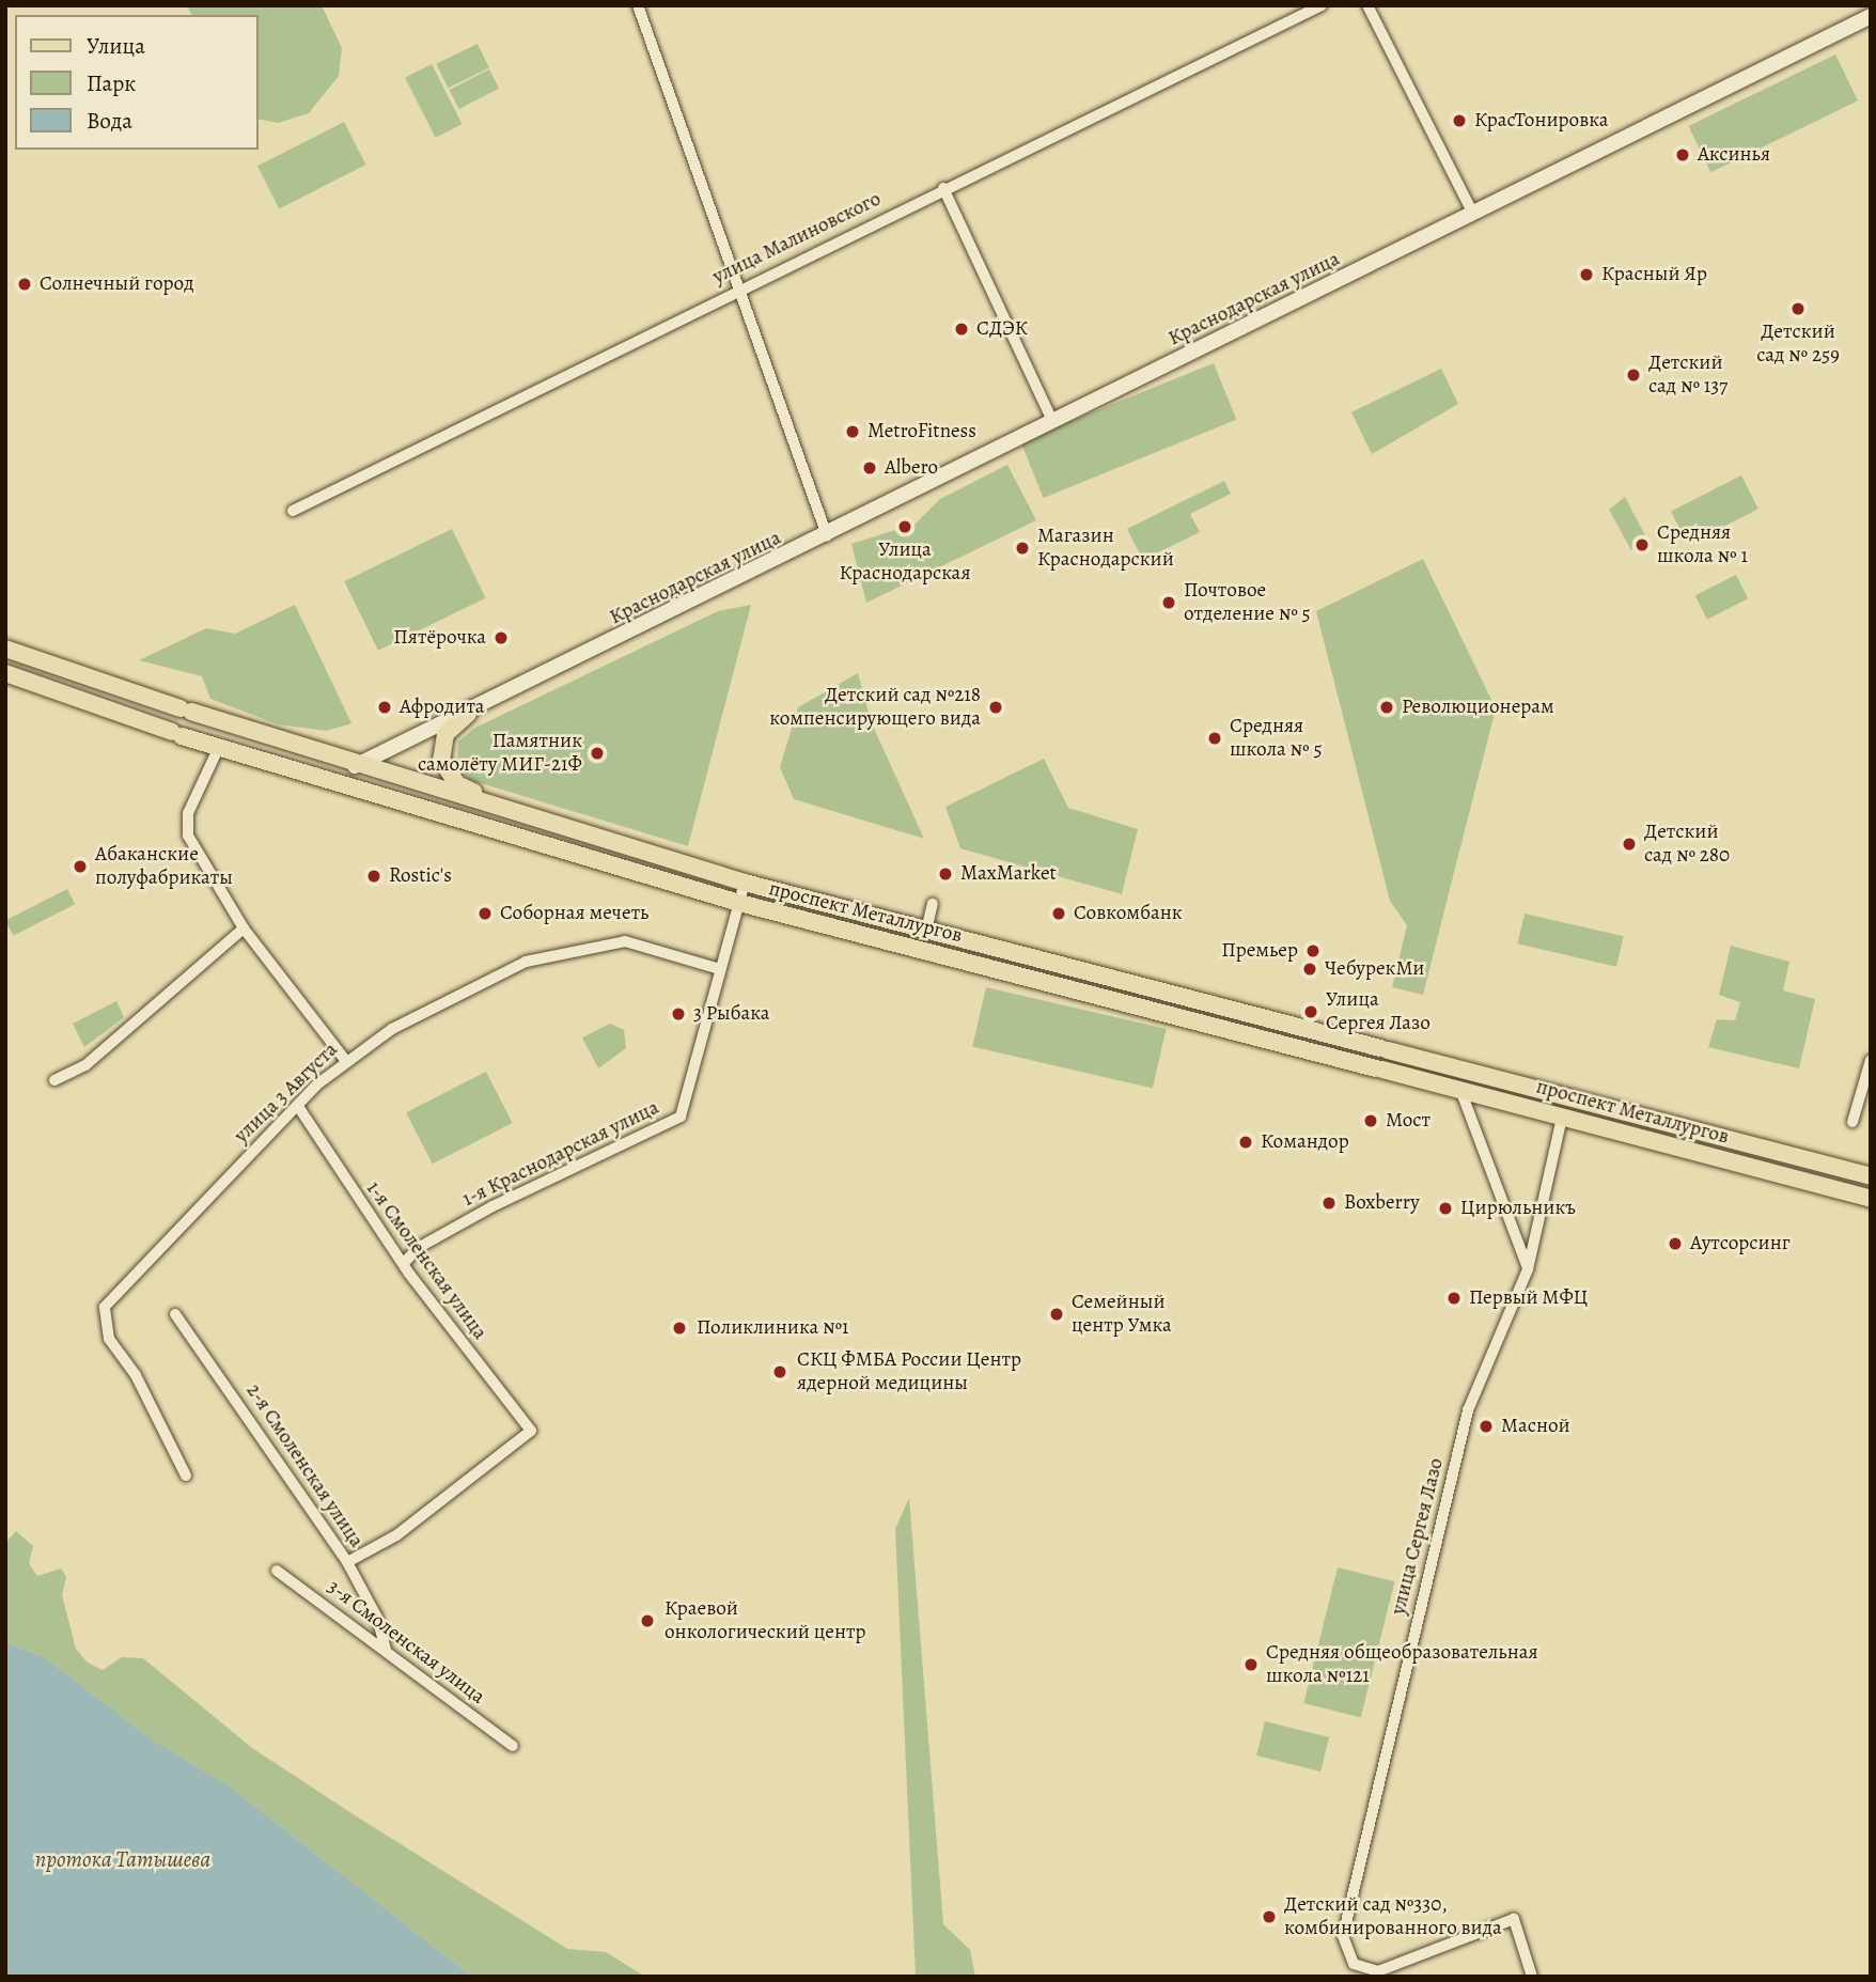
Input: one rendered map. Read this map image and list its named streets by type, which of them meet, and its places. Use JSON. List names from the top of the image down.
{
  "streets": {
    "main road": ["Краснодарская улица", "проспект Металлургов"],
    "street": [
      "улица Малиновского",
      "улица 3 Августа",
      "1-я Краснодарская улица",
      "1-я Смоленская улица",
      "2-я Смоленская улица",
      "улица Сергея Лазо",
      "3-я Смоленская улица"
    ]
  },
  "crossings": [
    ["Краснодарская улица", "проспект Металлургов"],
    ["проспект Металлургов", "1-я Краснодарская улица"],
    ["проспект Металлургов", "улица Сергея Лазо"],
    ["улица 3 Августа", "1-я Краснодарская улица"],
    ["улица 3 Августа", "1-я Смоленская улица"],
    ["1-я Краснодарская улица", "1-я Смоленская улица"],
    ["1-я Смоленская улица", "2-я Смоленская улица"],
    ["2-я Смоленская улица", "3-я Смоленская улица"]
  ],
  "water": ["протока Татышева"],
  "places": [
    "КрасТонировка",
    "Аксинья",
    "Красный Яр",
    "Солнечный город",
    "Детский сад № 259",
    "СДЭК",
    "Детский сад № 137",
    "MetroFitness",
    "Albero",
    "Улица Краснодарская",
    "Средняя школа № 1",
    "Магазин Краснодарский",
    "Почтовое отделение № 5",
    "Пятёрочка",
    "Афродита",
    "Детский сад №218 компенсирующего вида",
    "Революционерам",
    "Средняя школа № 5",
    "Памятник самолёту МИГ-21Ф",
    "Детский сад № 280",
    "Абаканские полуфабрикаты",
    "MaxMarket",
    "Rostic's",
    "Соборная мечеть",
    "Совкомбанк",
    "Премьер",
    "ЧебурекМи",
    "Улица Сергея Лазо",
    "3 Рыбака",
    "Мост",
    "Командор",
    "Boxberry",
    "Цирюльникъ",
    "Аутсорсинг",
    "Первый МФЦ",
    "Семейный центр Умка",
    "Поликлиника №1",
    "СКЦ ФМБА России Центр ядерной медицины",
    "Масной",
    "Краевой онкологический центр",
    "Средняя общеобразовательная школа №121",
    "Детский сад №330, комбинированного вида"
  ],
  "legend": ["Улица", "Парк", "Вода"]
}
